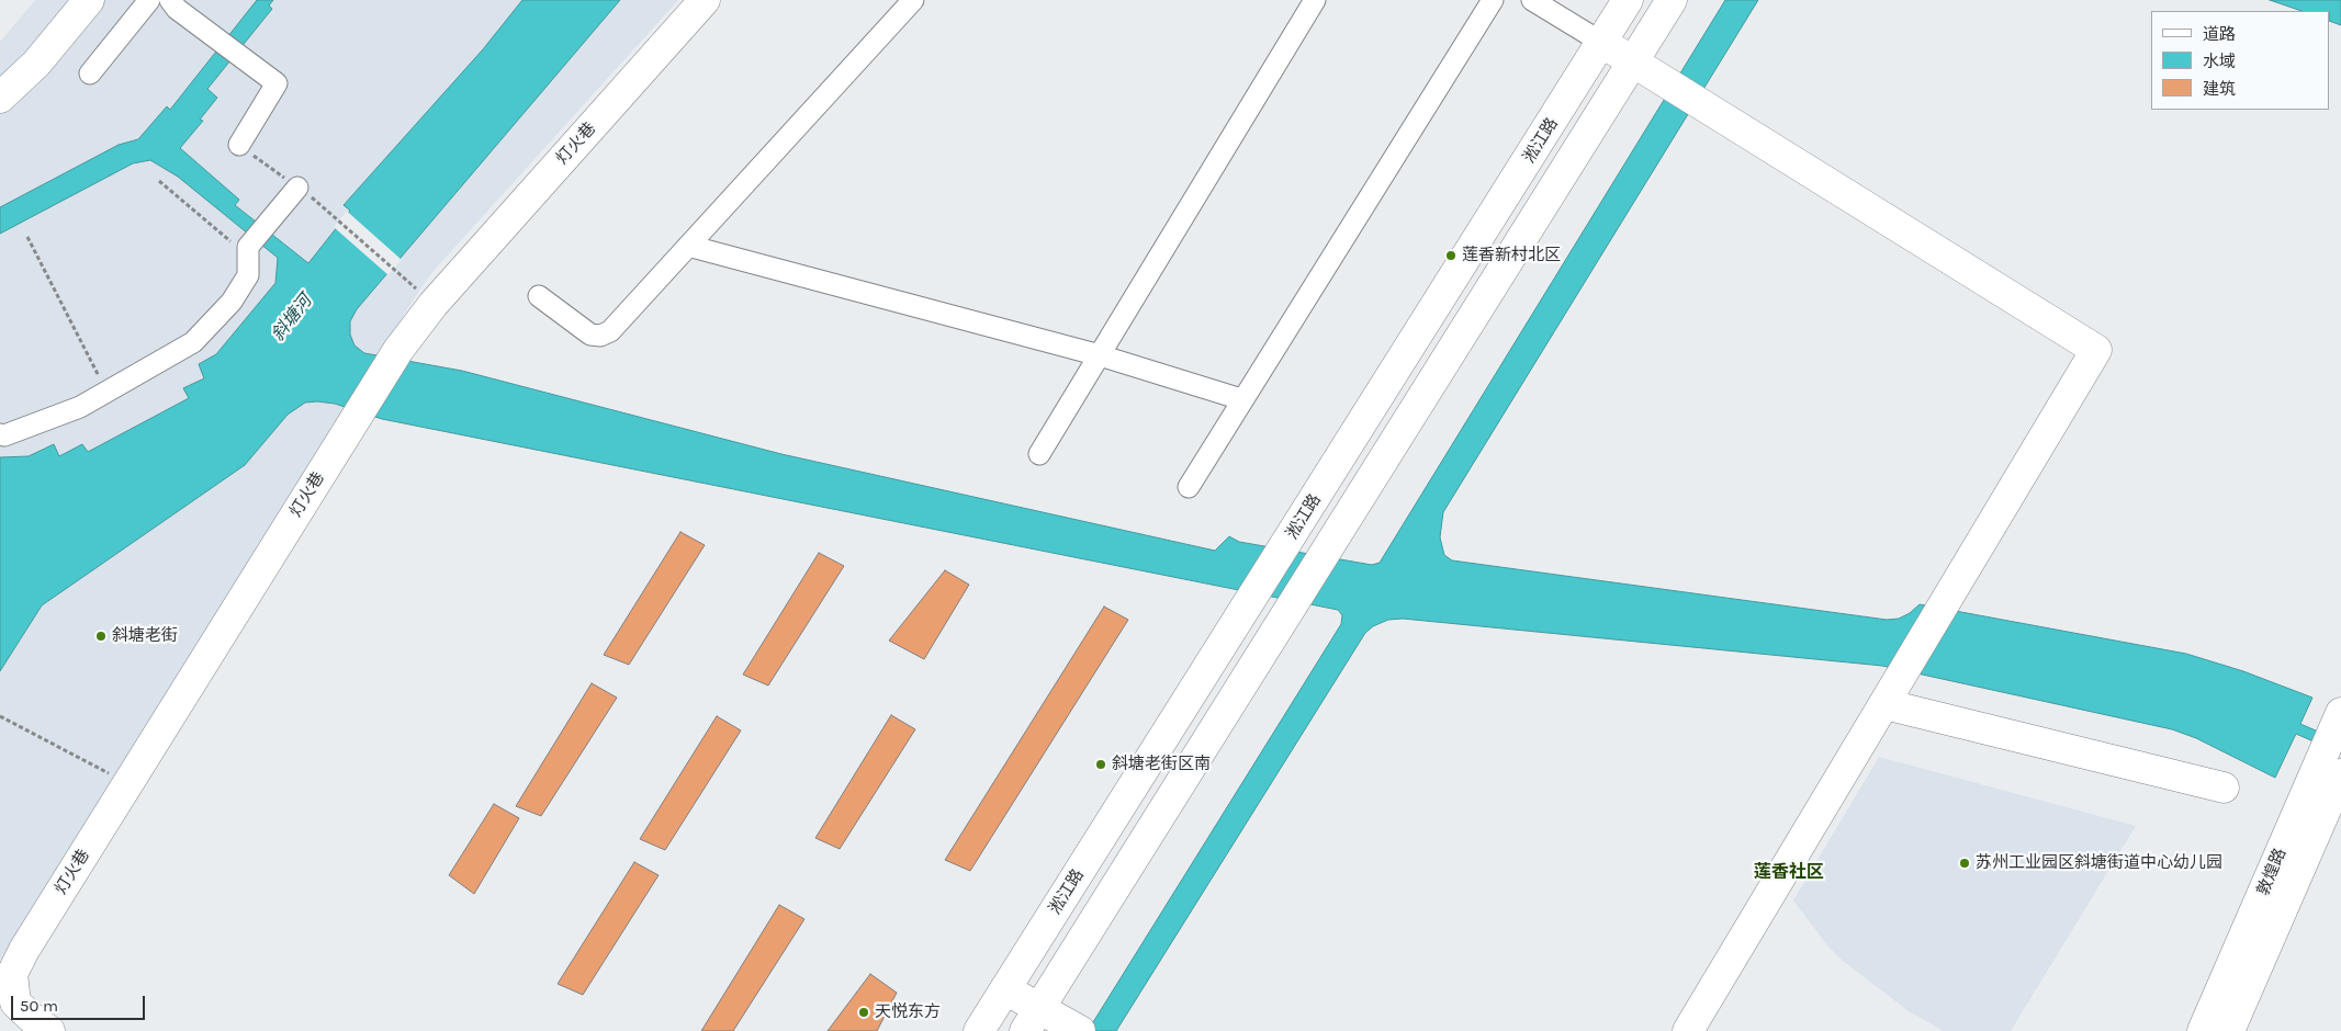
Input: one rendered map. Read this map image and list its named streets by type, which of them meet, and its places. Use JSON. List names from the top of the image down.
{
  "streets": {
    "street": ["淞江路", "灯火巷", "敦煌路"]
  },
  "districts": ["莲香社区"],
  "water": ["斜塘河"],
  "places": [
    "莲香新村北区",
    "斜塘老街",
    "斜塘老街区南",
    "苏州工业园区斜塘街道中心幼儿园",
    "天悦东方"
  ],
  "legend": ["道路", "水域", "建筑"],
  "scale_bar": "50 m"
}
